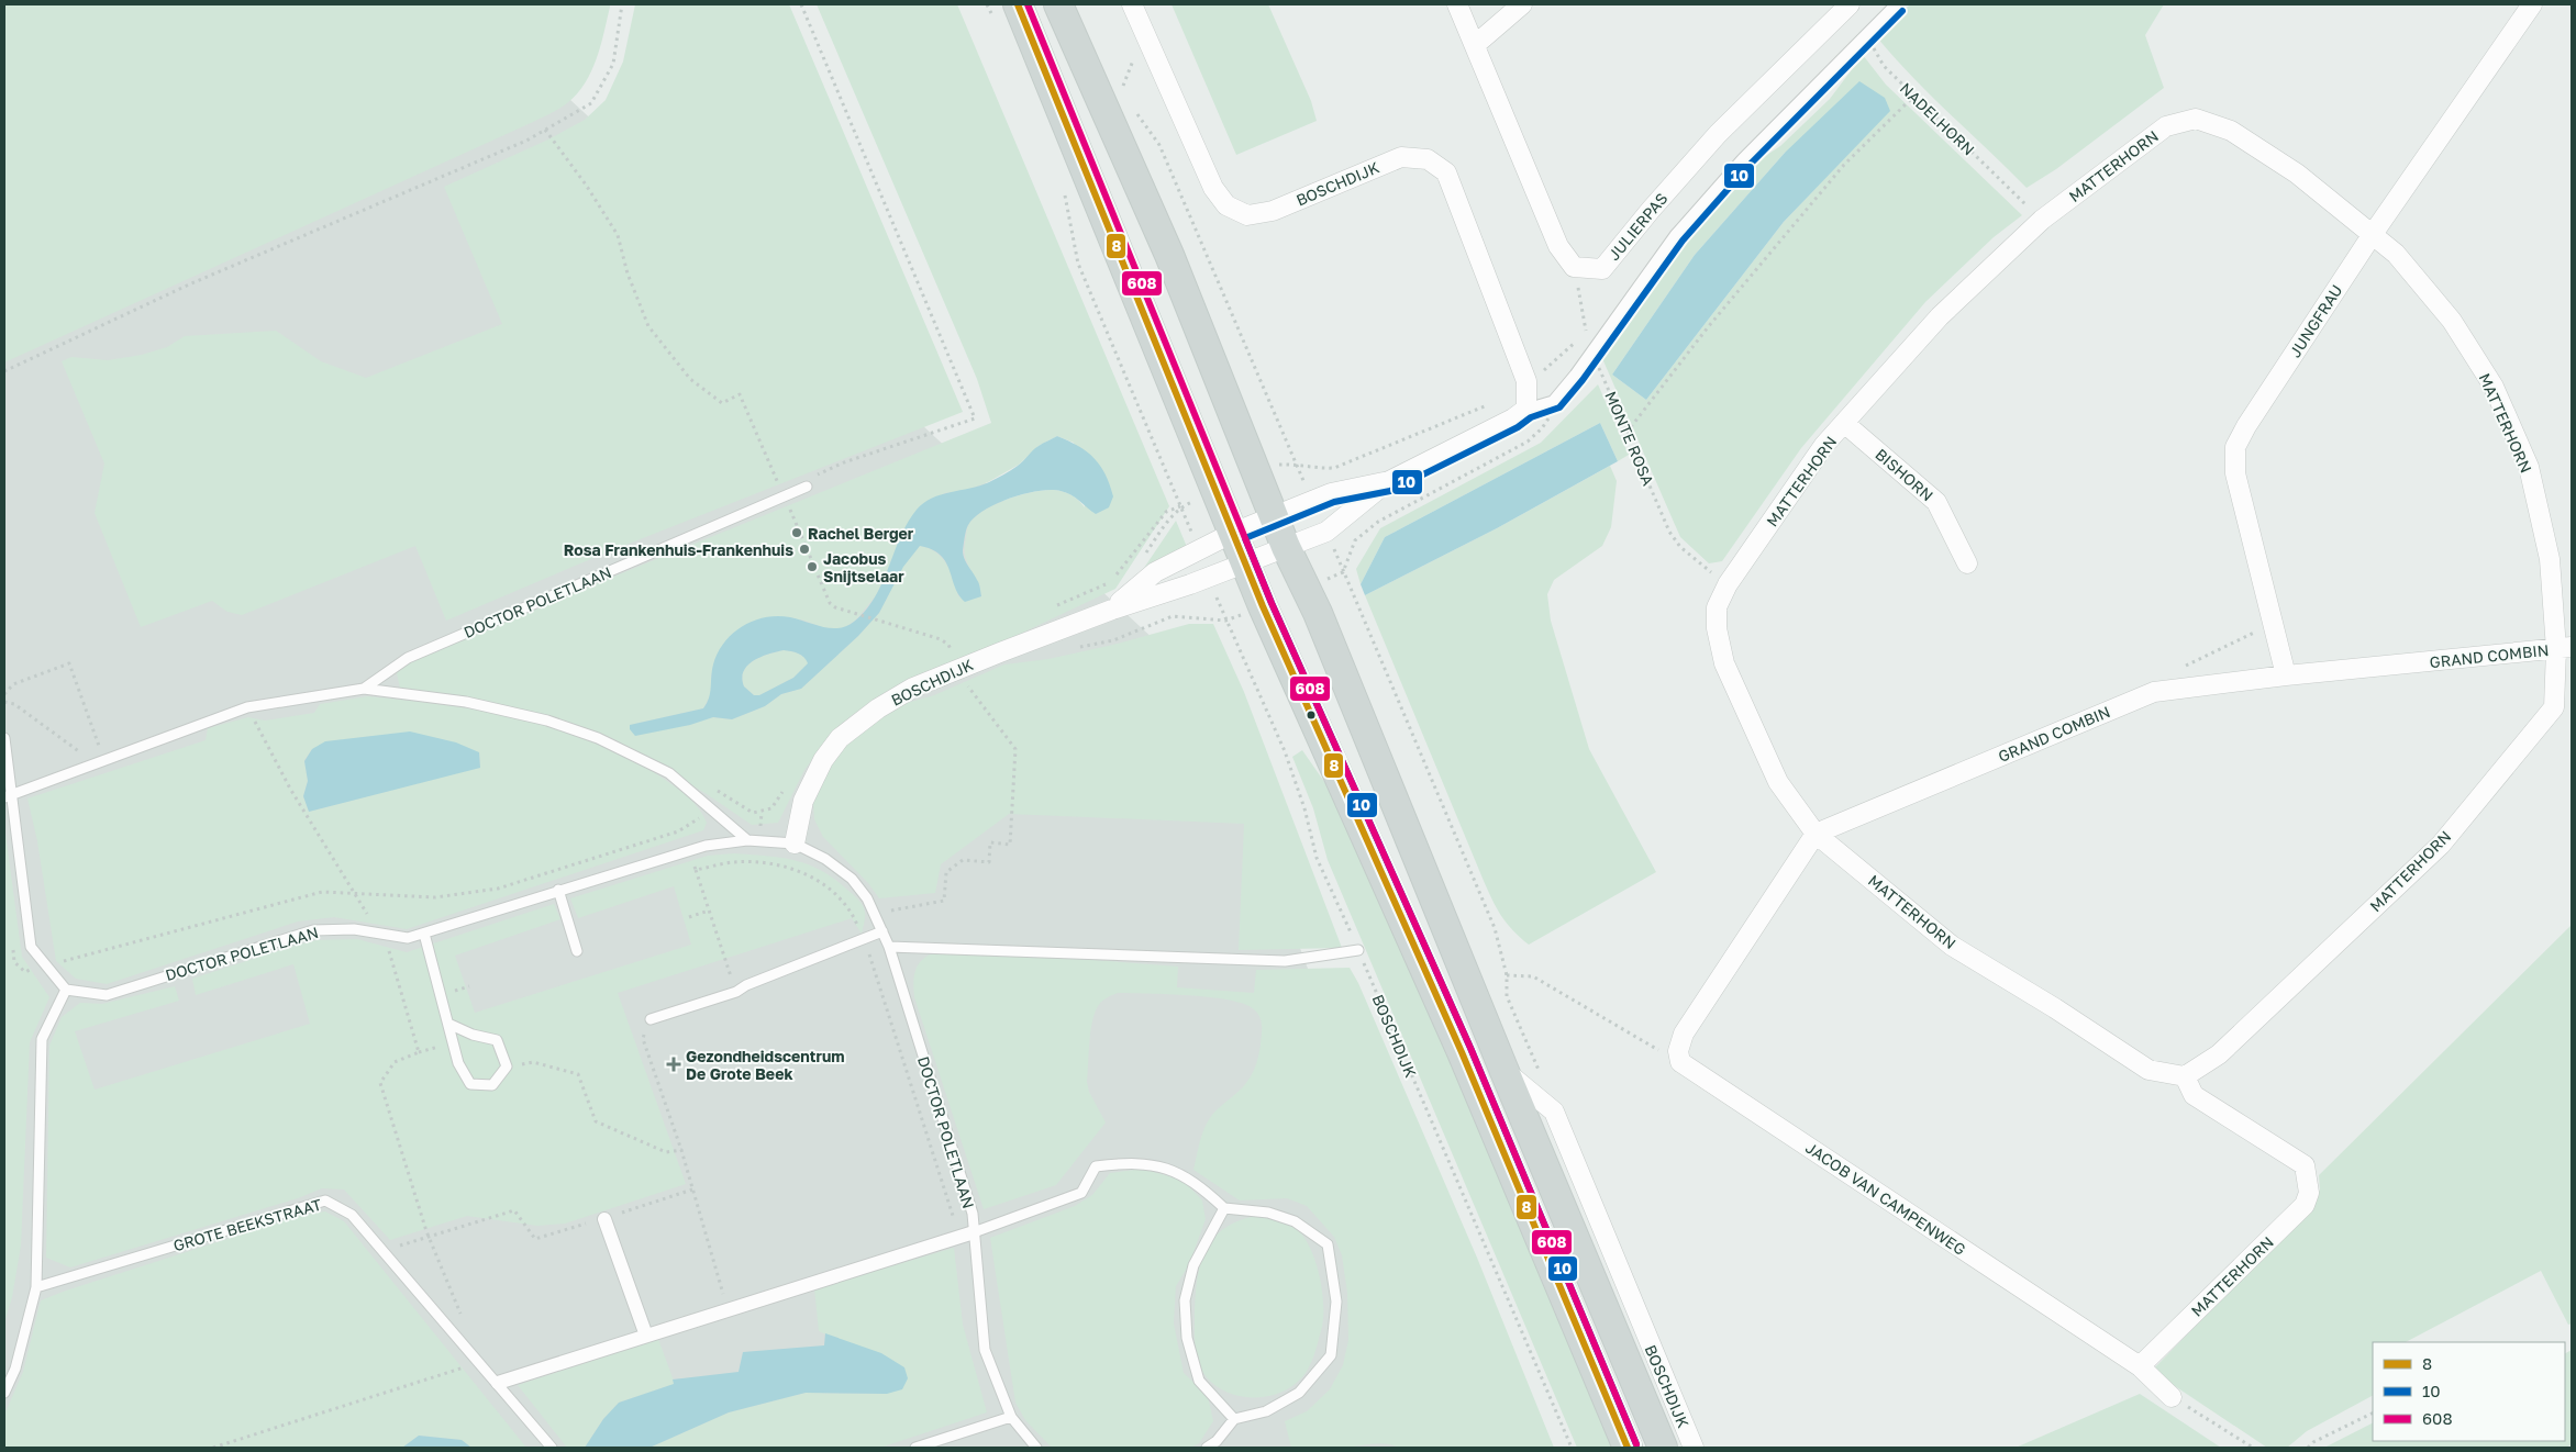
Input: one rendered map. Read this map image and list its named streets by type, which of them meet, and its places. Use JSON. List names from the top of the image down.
{
  "streets": {
    "main road": ["BOSCHDIJK"],
    "street": [
      "MATTERHORN",
      "JULIERPAS",
      "JUNGFRAU",
      "BISHORN",
      "GRAND COMBIN",
      "JACOB VAN CAMPENWEG"
    ],
    "lane": ["DOCTOR POLETLAAN", "GROTE BEEKSTRAAT"],
    "path": ["NADELHORN", "MONTE ROSA"]
  },
  "crossings": [
    ["NADELHORN", "MATTERHORN"],
    ["MATTERHORN", "JUNGFRAU"],
    ["MATTERHORN", "MONTE ROSA"],
    ["MATTERHORN", "BISHORN"],
    ["MATTERHORN", "GRAND COMBIN"],
    ["MATTERHORN", "JACOB VAN CAMPENWEG"],
    ["BOSCHDIJK", "DOCTOR POLETLAAN"],
    ["JULIERPAS", "MONTE ROSA"],
    ["JUNGFRAU", "GRAND COMBIN"]
  ],
  "places": {
    "other": ["Rachel Berger", "Rosa Frankenhuis-Frankenhuis", "Jacobus Snijtselaar"],
    "health": ["Gezondheidscentrum De Grote Beek"]
  },
  "lines": ["transit line 8", "transit line 608", "transit line 10"],
  "legend": ["8", "10", "608"]
}
